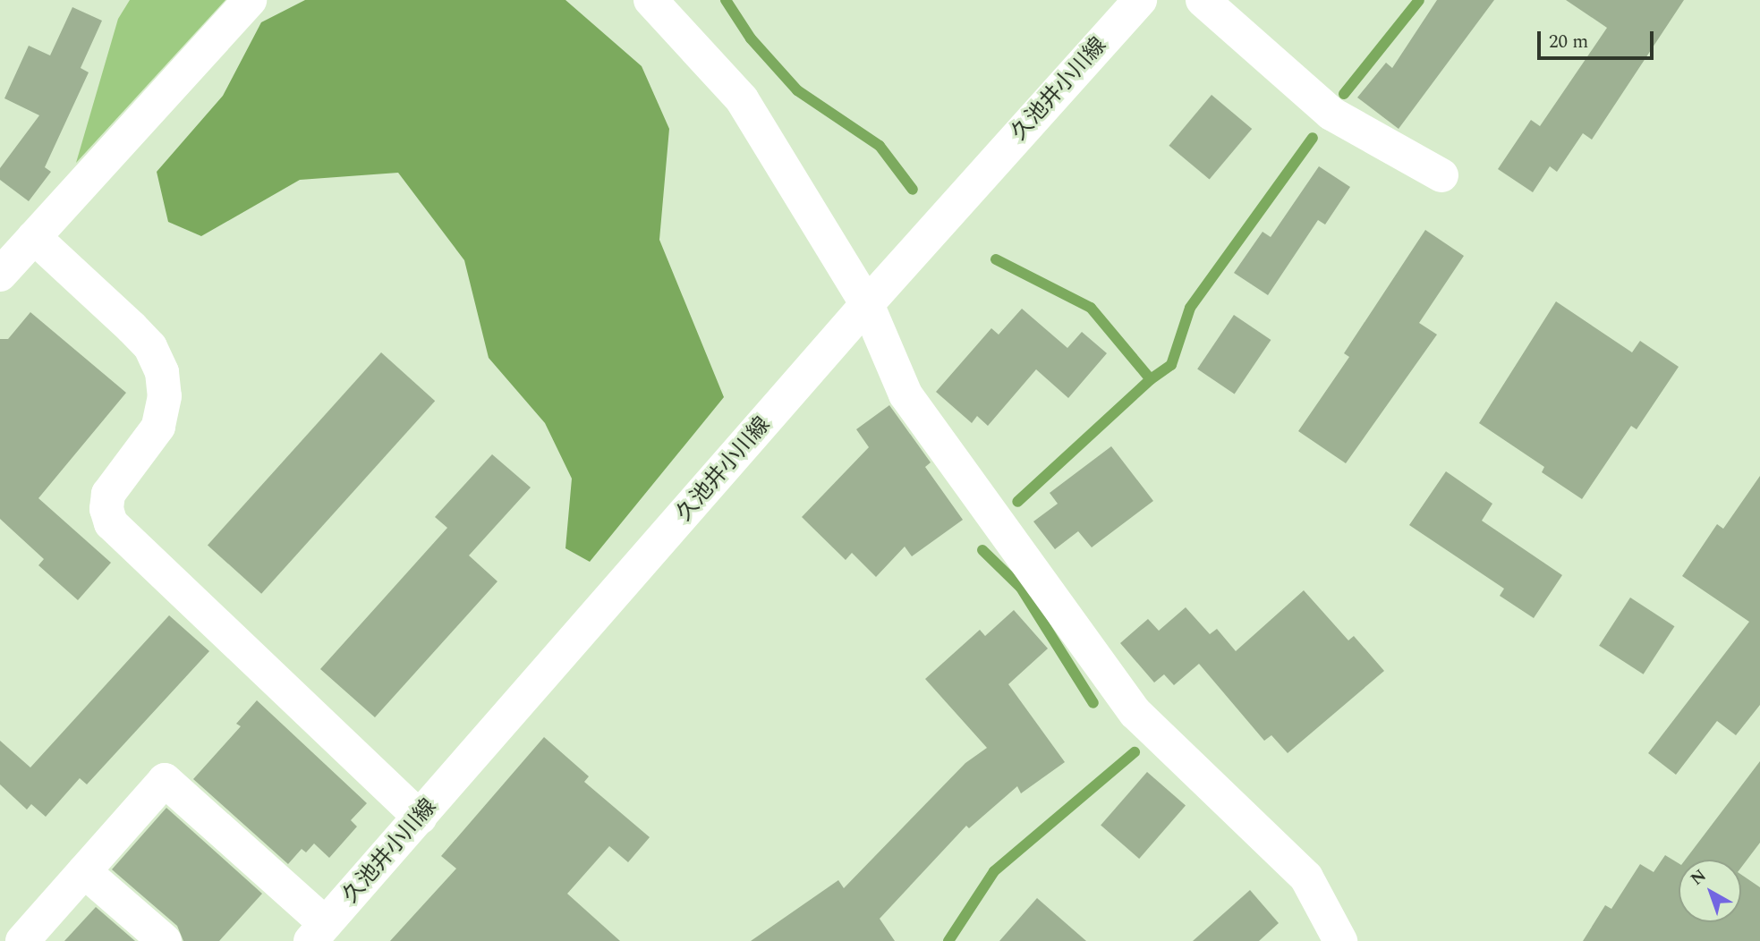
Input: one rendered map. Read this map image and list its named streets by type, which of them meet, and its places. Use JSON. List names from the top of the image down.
{
  "streets": {
    "street": ["久池井小川線"]
  },
  "scale_bar": "20 m",
  "north": "top left"
}
